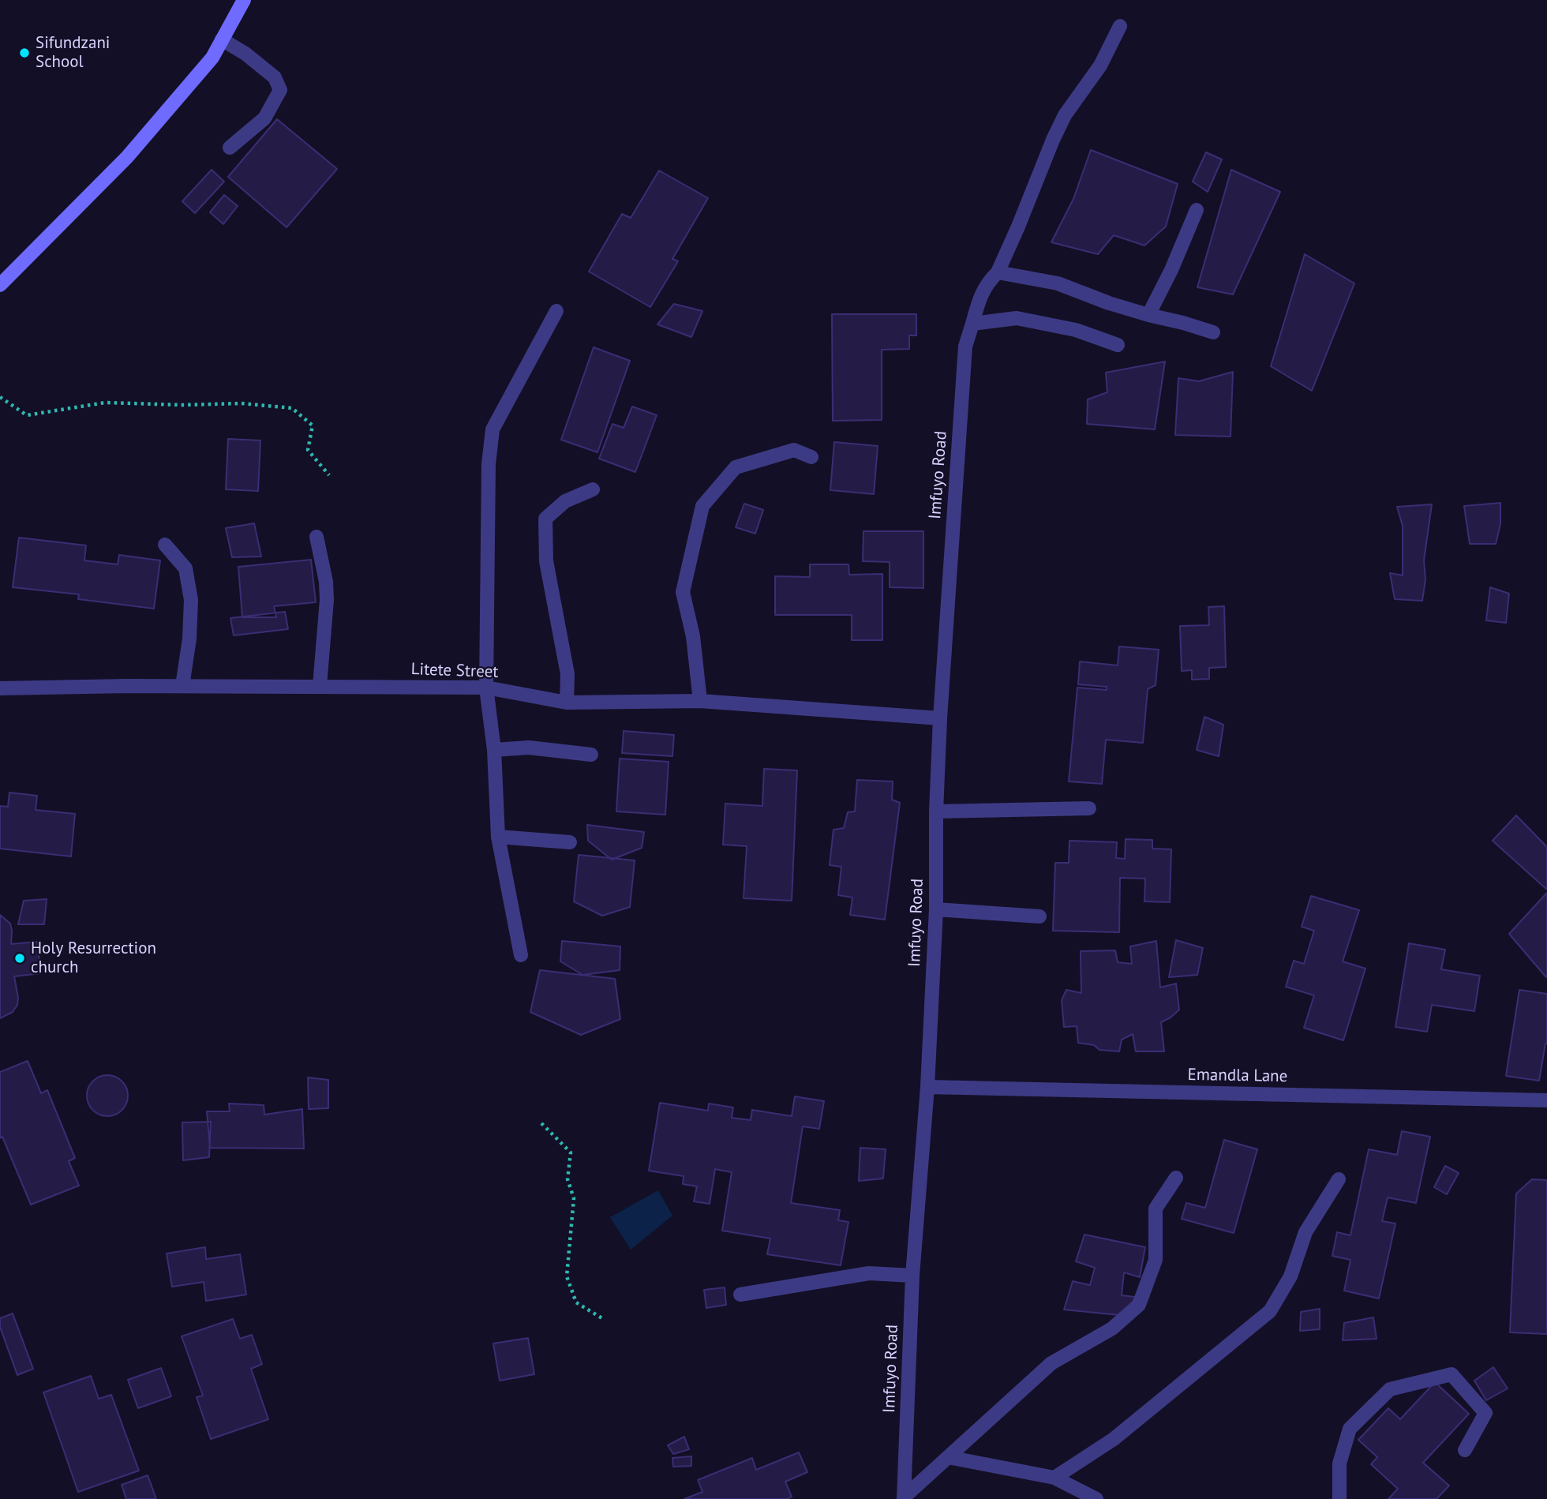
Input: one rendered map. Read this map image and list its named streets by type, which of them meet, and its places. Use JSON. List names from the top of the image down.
{
  "streets": {
    "street": ["Imfuyo Road", "Litete Street", "Emandla Lane"]
  },
  "crossings": [
    ["Imfuyo Road", "Litete Street"],
    ["Imfuyo Road", "Emandla Lane"]
  ],
  "places": ["Sifundzani School", "Holy Resurrection church"]
}
